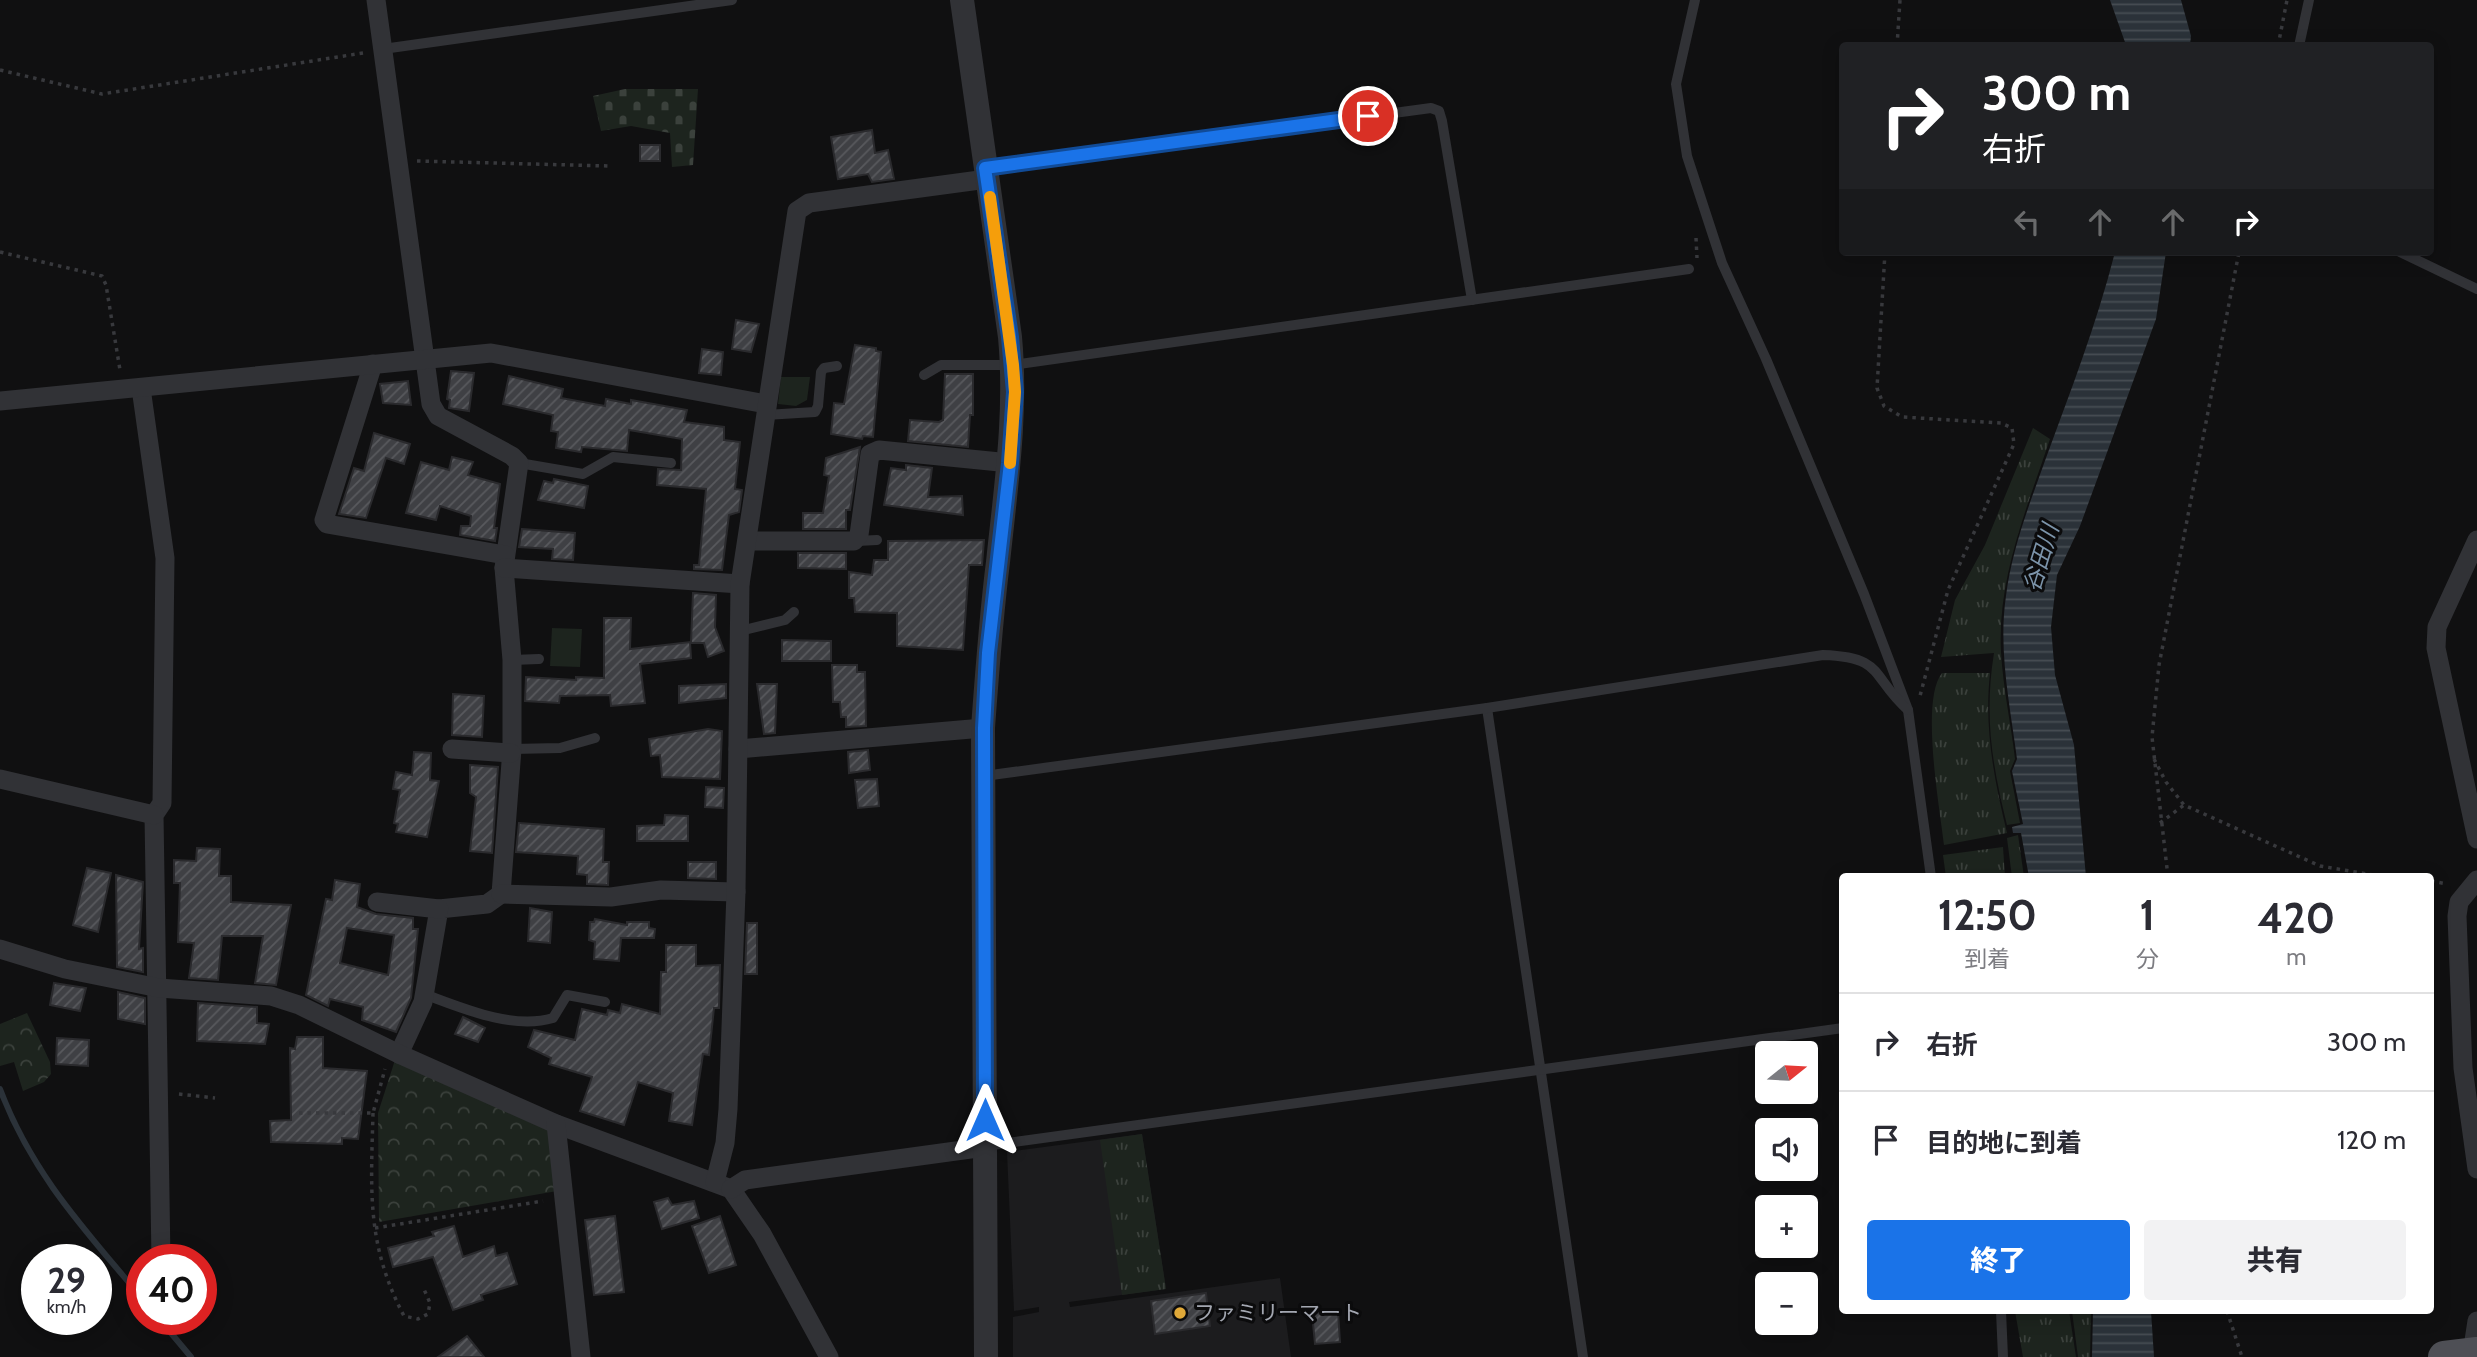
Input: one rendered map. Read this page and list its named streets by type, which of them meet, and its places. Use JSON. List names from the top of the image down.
{
  "water": ["谷田川"],
  "places": ["ファミリーマート"],
  "north": "right",
  "page": {
    "turn": ["300 m", "右折"],
    "eta": [
      "12:50",
      "到着",
      "1",
      "分",
      "420",
      "m"
    ],
    "list": [
      {
        "name": "右折",
        "value": "300 m"
      },
      {
        "name": "目的地に到着",
        "value": "120 m"
      }
    ],
    "map_buttons": ["+", "−"],
    "buttons": ["終了", "共有"],
    "speed": "29 km/h",
    "limit": "40"
  }
}
